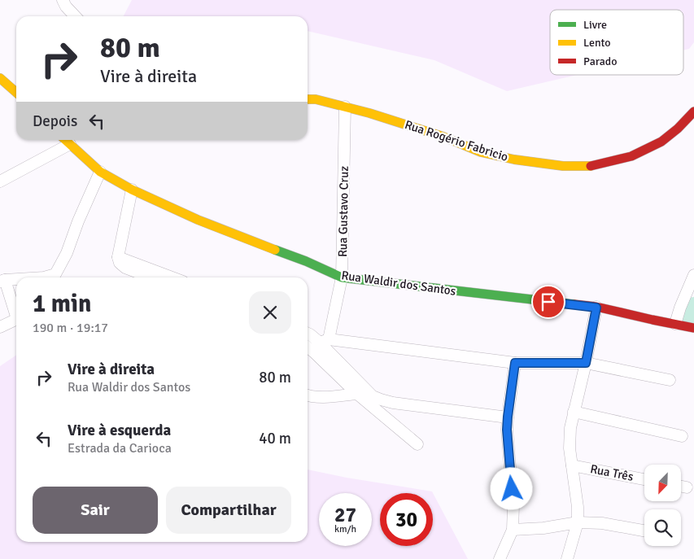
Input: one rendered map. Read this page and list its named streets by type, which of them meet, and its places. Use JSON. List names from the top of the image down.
{
  "streets": {
    "street": [
      "Rua Rogério Fabricio",
      "Rua Gustavo Cruz",
      "Rua Waldir dos Santos",
      "Rua Três"
    ]
  },
  "crossings": [
    ["Rua Rogério Fabricio", "Rua Gustavo Cruz"],
    ["Rua Gustavo Cruz", "Rua Waldir dos Santos"]
  ],
  "legend": ["Livre", "Lento", "Parado"],
  "north": "bottom left",
  "page": {
    "turn": ["80 m", "Vire à direita"],
    "then": "Depois",
    "heading": ["1 min", "190 m · 19:17"],
    "list": [
      {
        "name": "Vire à direita",
        "note": "Rua Waldir dos Santos",
        "value": "80 m"
      },
      {
        "name": "Vire à esquerda",
        "note": "Estrada da Carioca",
        "value": "40 m"
      }
    ],
    "buttons": ["Sair", "Compartilhar"],
    "speed": "27 km/h",
    "limit": "30"
  }
}
